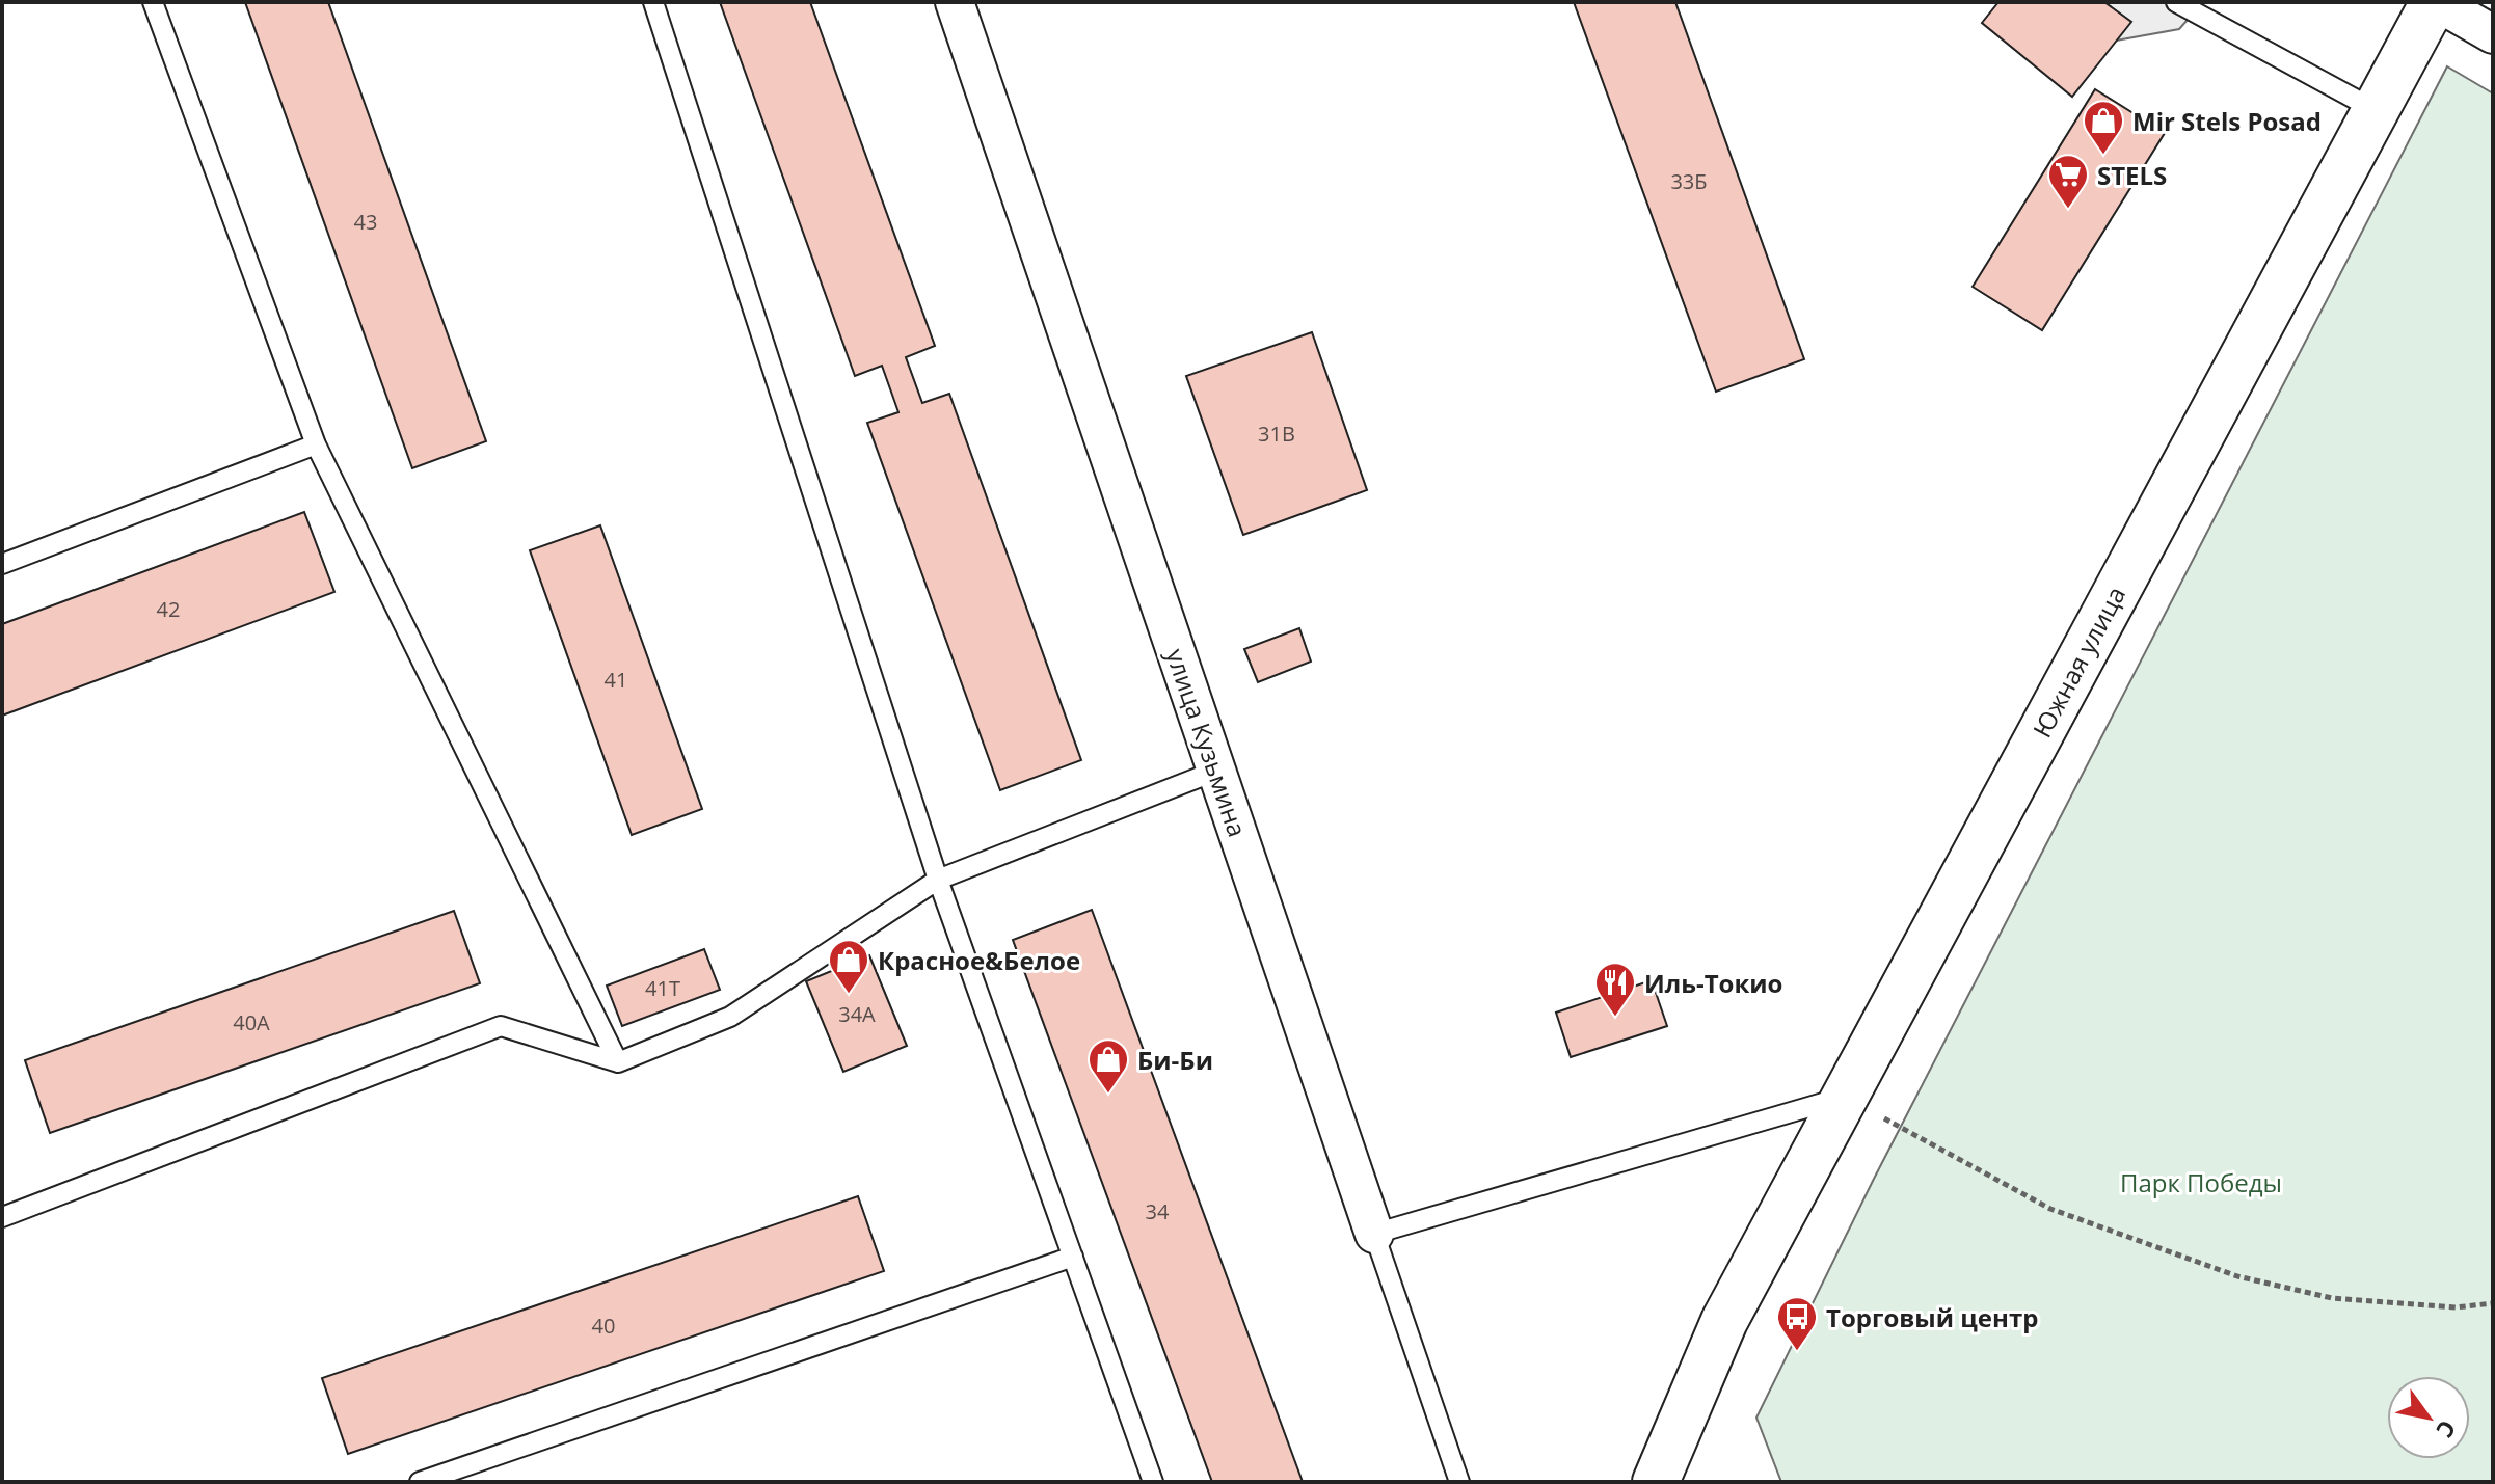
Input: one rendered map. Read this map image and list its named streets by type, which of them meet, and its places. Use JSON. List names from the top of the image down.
{
  "streets": {
    "street": ["Южная улица", "улица Кузьмина"]
  },
  "parks": ["Парк Победы"],
  "places": {
    "shop": ["Mir Stels Posad", "Красное&Белое", "Би-Би"],
    "supermarket": ["STELS"],
    "restaurant": ["Иль-Токио"],
    "bus stop": ["Торговый центр"]
  },
  "house_numbers": [
    "33Б",
    "43",
    "31В",
    "42",
    "41",
    "41Т",
    "34А",
    "40А",
    "34",
    "40"
  ],
  "north": "bottom right"
}
